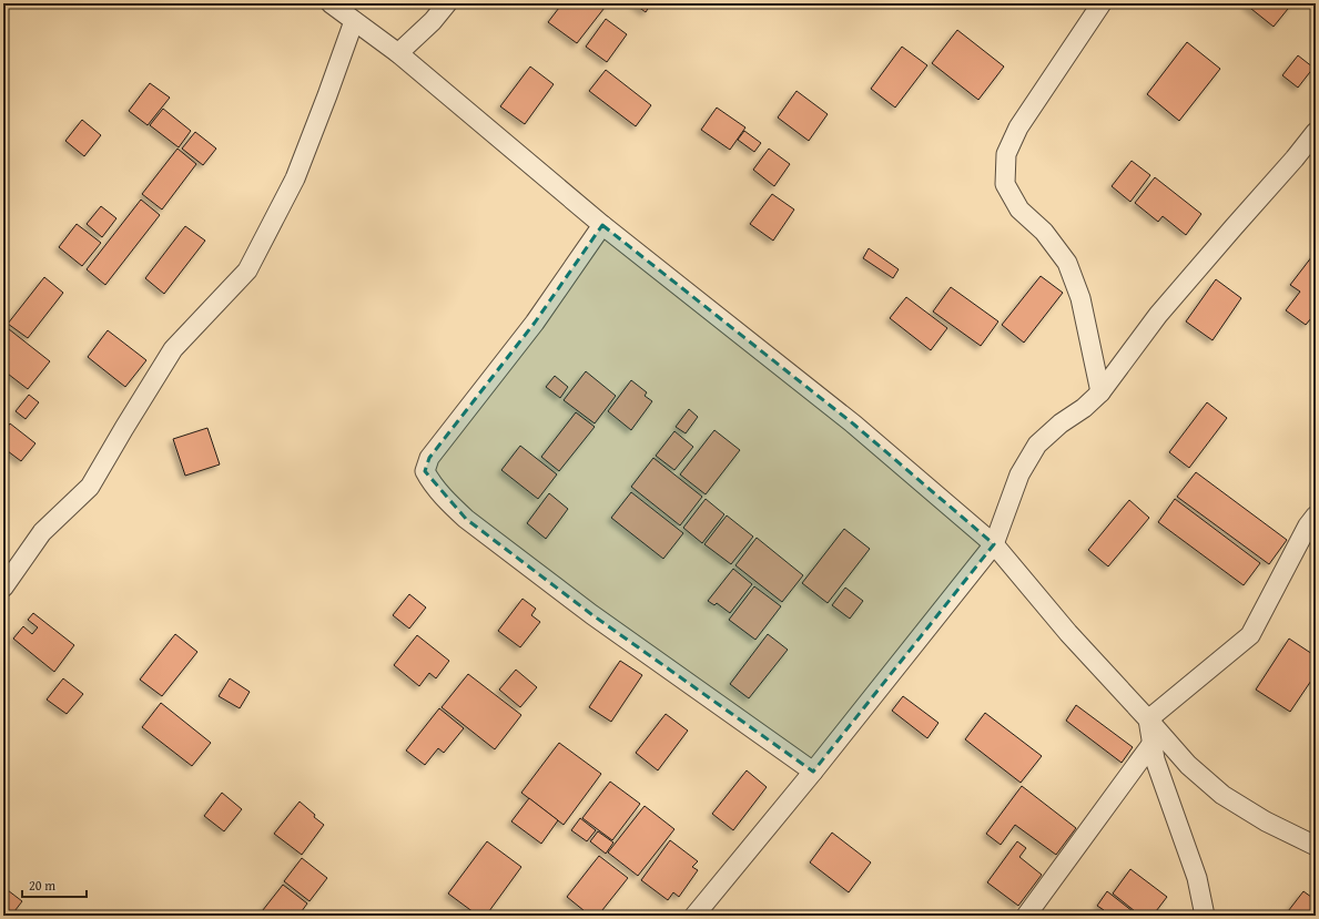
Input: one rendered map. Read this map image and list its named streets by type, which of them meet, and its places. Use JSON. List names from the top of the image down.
{
  "scale_bar": "20 m"
}
